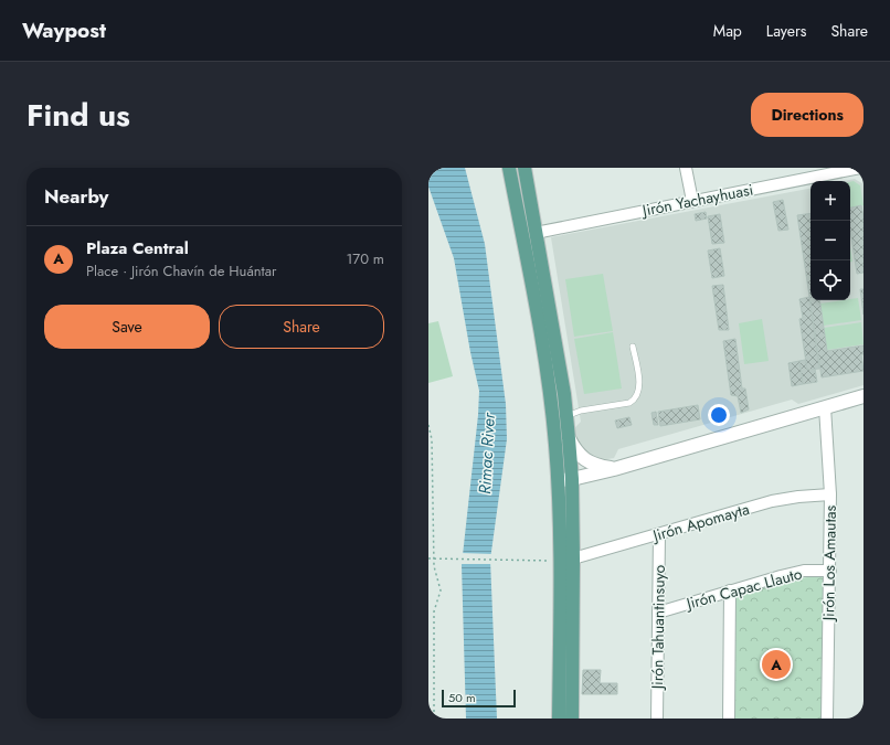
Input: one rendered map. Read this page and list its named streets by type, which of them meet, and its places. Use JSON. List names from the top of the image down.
{
  "streets": {
    "street": [
      "Jirón Yachayhuasi",
      "Jirón Apomayta",
      "Jirón Los Amautas",
      "Jirón Capac Llauto",
      "Jirón Tahuantinsuyo"
    ]
  },
  "crossings": [
    ["Jirón Apomayta", "Jirón Los Amautas"],
    ["Jirón Apomayta", "Jirón Tahuantinsuyo"],
    ["Jirón Los Amautas", "Jirón Capac Llauto"],
    ["Jirón Capac Llauto", "Jirón Tahuantinsuyo"]
  ],
  "water": ["Rimac River"],
  "scale_bar": "50 m",
  "page": {
    "header": "Waypost",
    "nav": ["Map", "Layers", "Share"],
    "title": "Find us",
    "buttons": [
      "Directions",
      ["Save", "Share"]
    ],
    "heading": "Nearby",
    "map_buttons": ["+", "−"],
    "list": [
      {
        "mark": "A",
        "name": "Plaza Central",
        "note": "Place · Jirón Chavín de Huántar",
        "value": "170 m"
      }
    ],
    "pins": "A",
    "scale": "50 m"
  }
}
